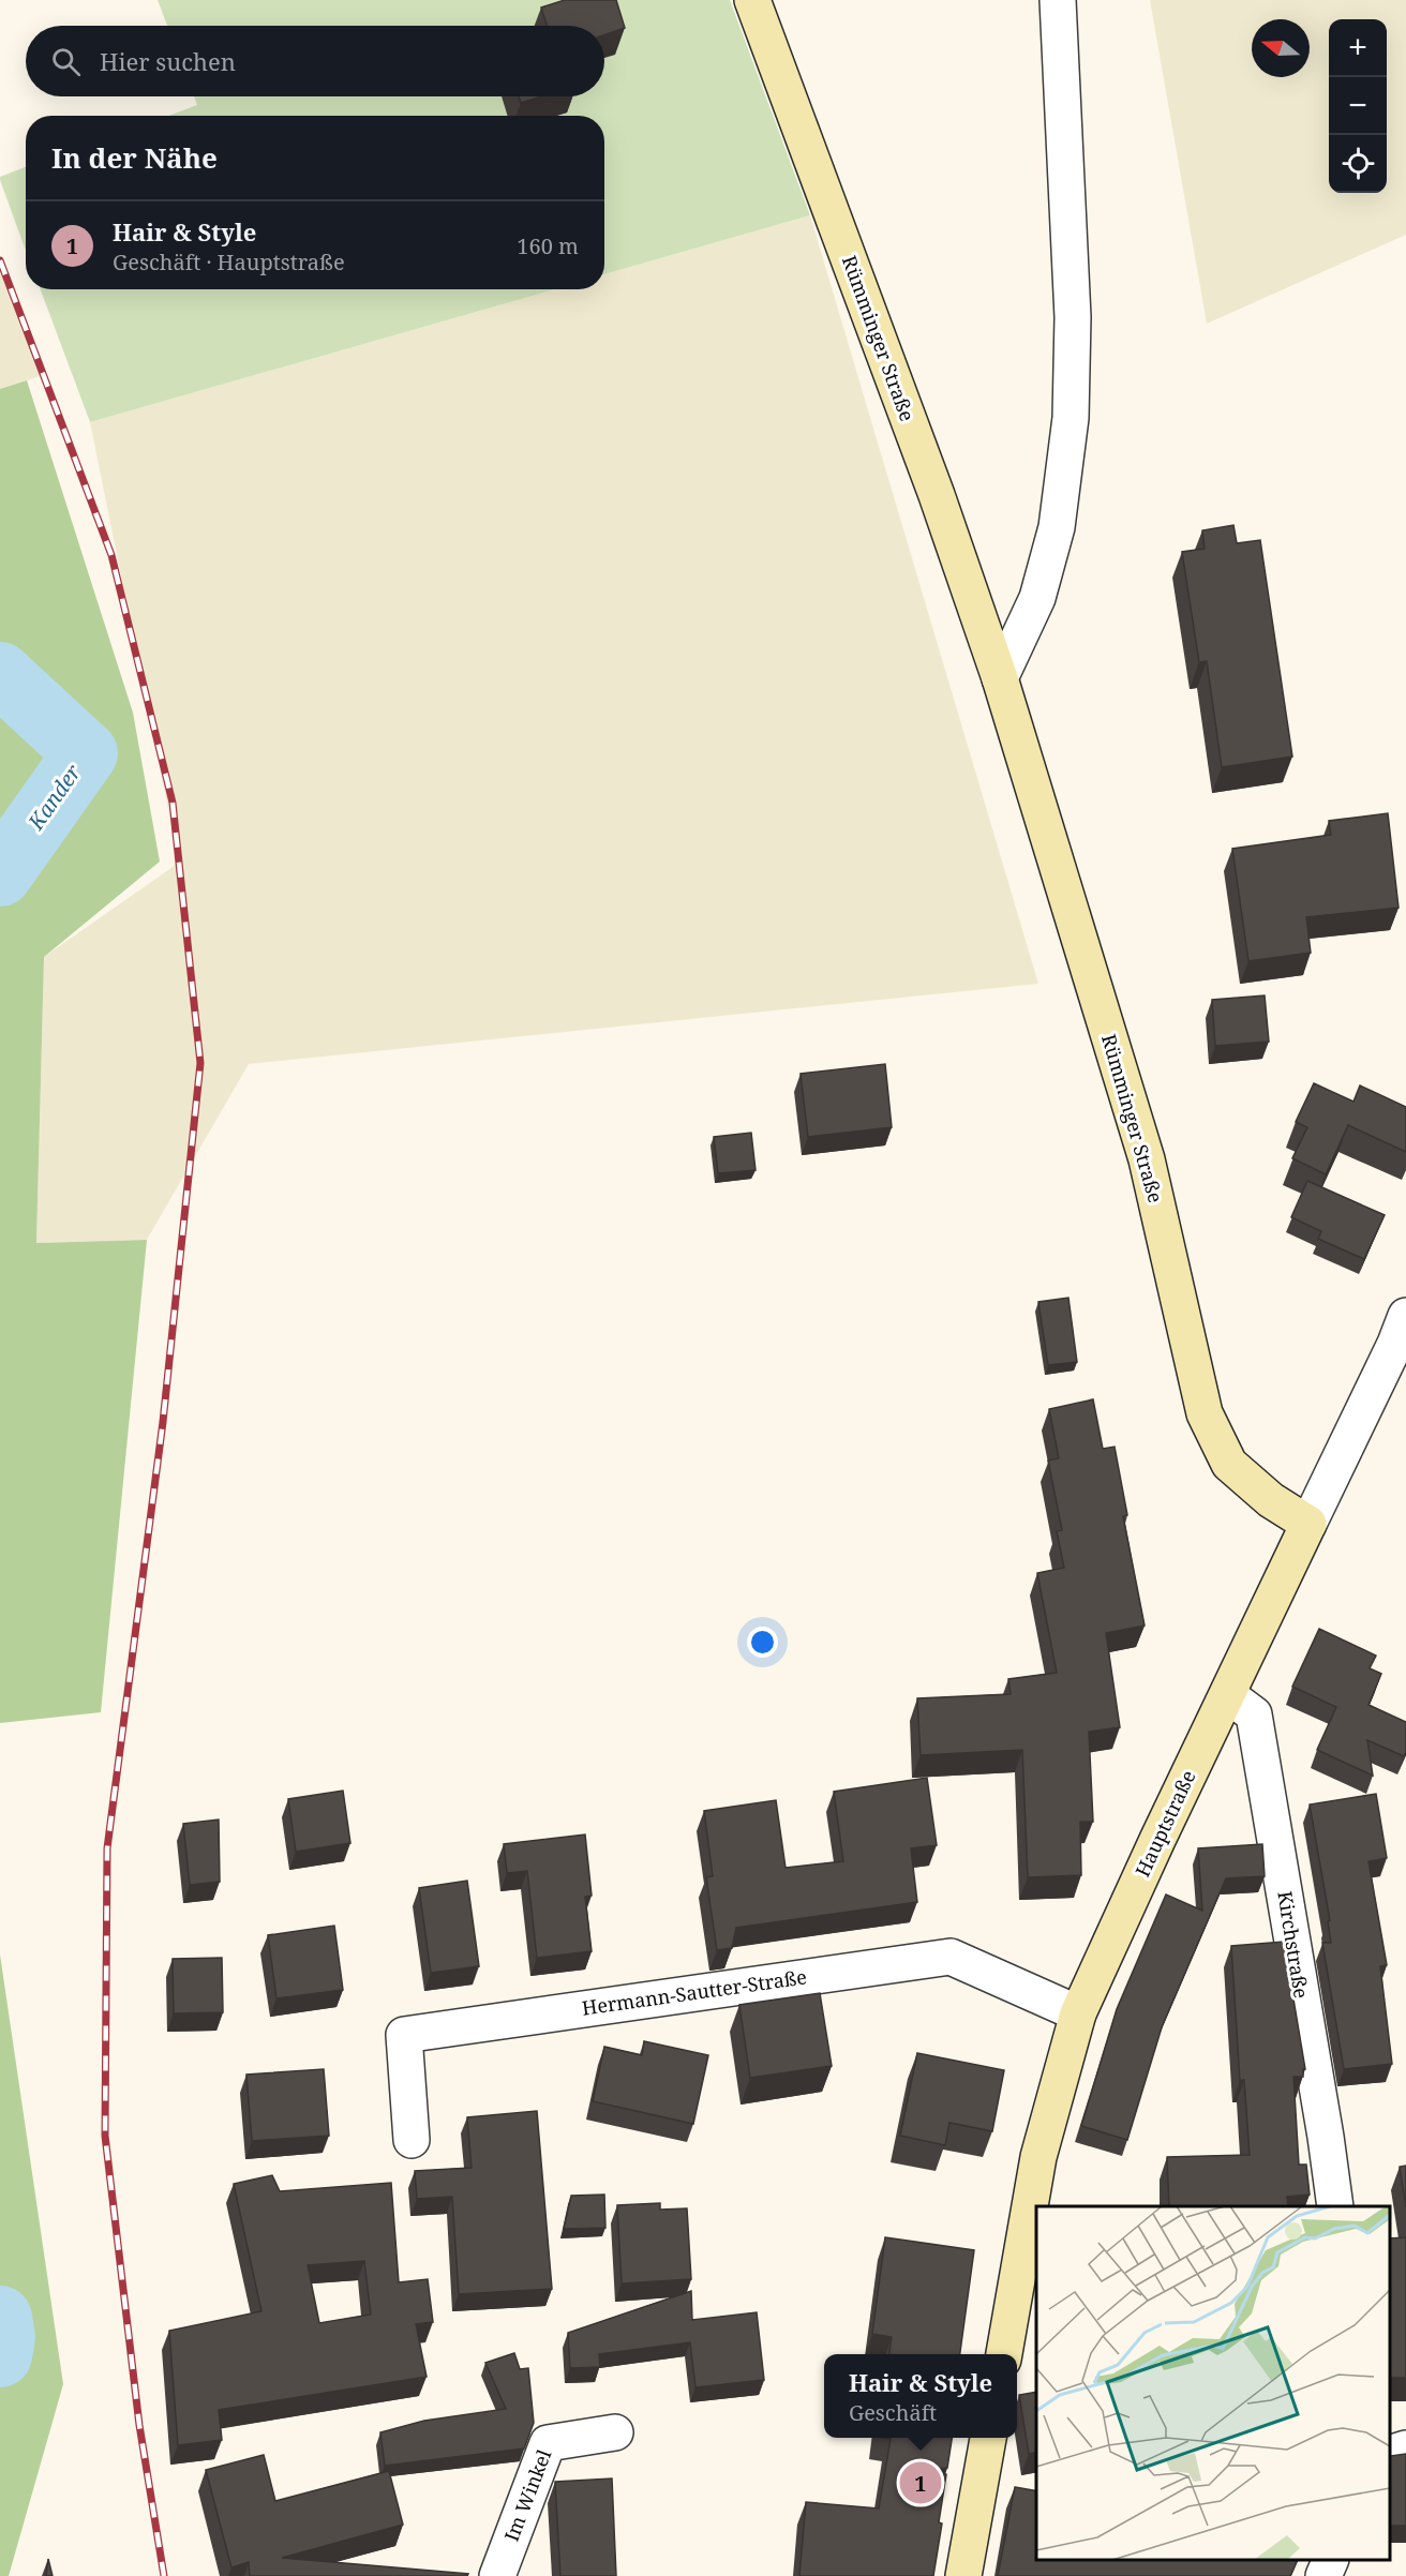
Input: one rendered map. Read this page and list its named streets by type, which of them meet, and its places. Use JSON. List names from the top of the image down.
{
  "streets": {
    "main road": ["Rümminger Straße", "Hauptstraße"],
    "street": ["Kirchstraße", "Hermann-Sautter-Straße", "Im Winkel"]
  },
  "crossings": [
    ["Rümminger Straße", "Hauptstraße"],
    ["Hauptstraße", "Kirchstraße"],
    ["Hauptstraße", "Hermann-Sautter-Straße"]
  ],
  "water": ["Kander"],
  "north": "left",
  "page": {
    "map_buttons": ["+", "−"],
    "search": "Hier suchen",
    "heading": "In der Nähe",
    "list": [
      {
        "mark": "1",
        "name": "Hair & Style",
        "note": "Geschäft · Hauptstraße",
        "value": "160 m"
      }
    ],
    "popup": ["Hair & Style", "Geschäft"],
    "pins": "1"
  }
}
